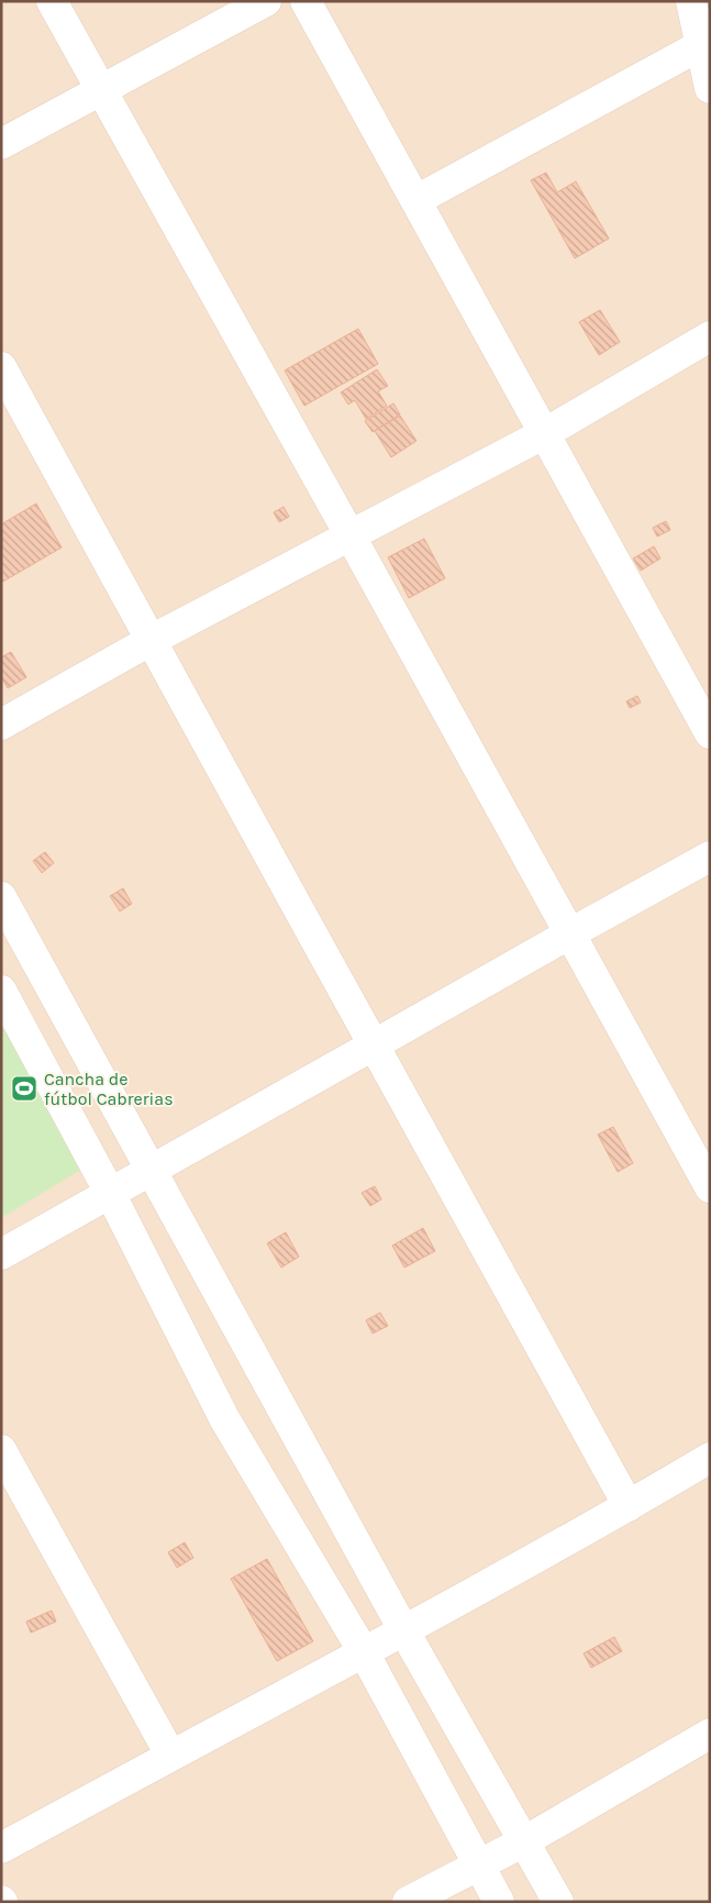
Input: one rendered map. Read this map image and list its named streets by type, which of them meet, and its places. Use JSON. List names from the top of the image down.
{
  "places": {
    "sports": ["Cancha de fútbol Cabrerias"]
  }
}
